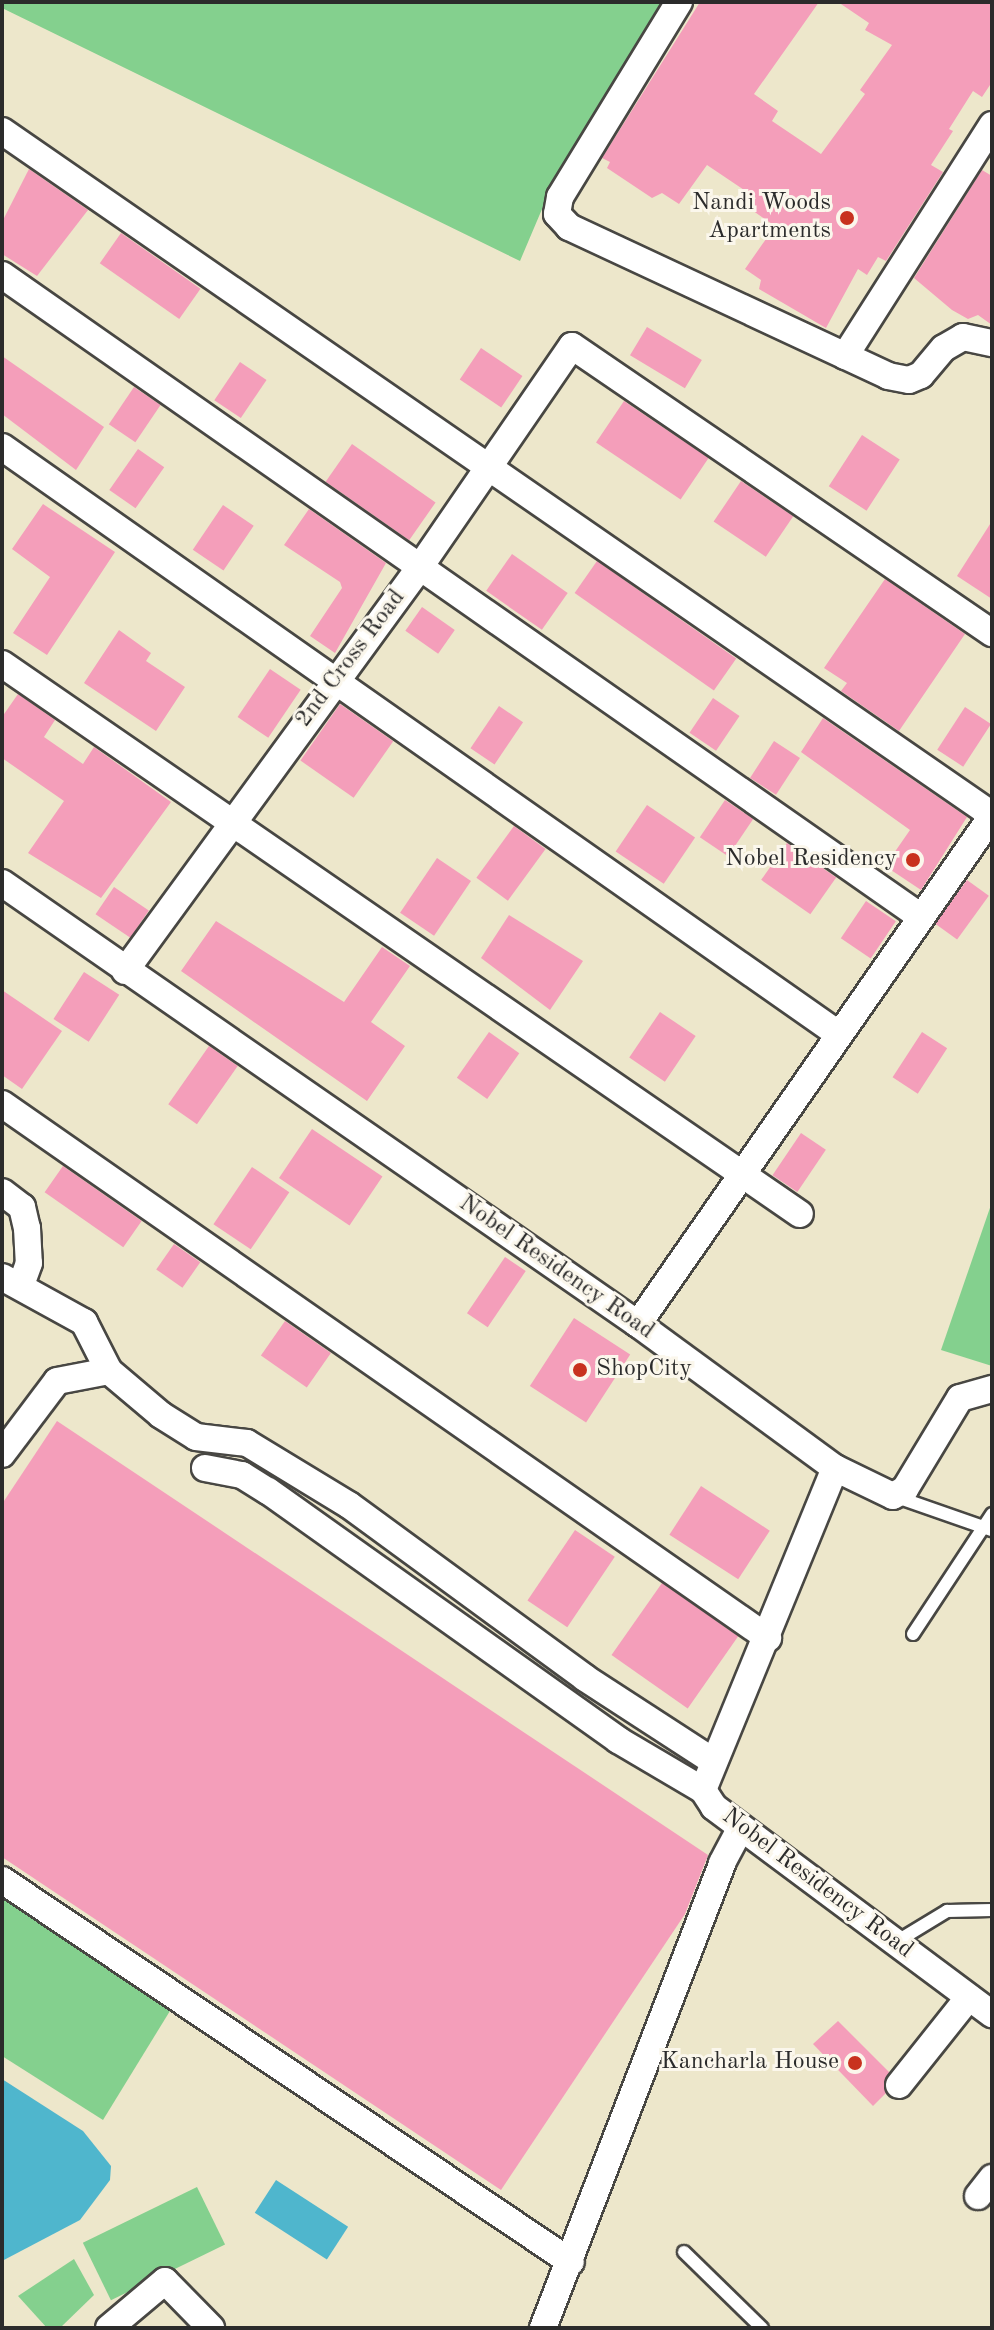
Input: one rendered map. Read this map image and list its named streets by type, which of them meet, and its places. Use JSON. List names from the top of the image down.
{
  "streets": {
    "street": ["2nd Cross Road", "Nobel Residency Road"]
  },
  "crossings": [
    ["2nd Cross Road", "Nobel Residency Road"]
  ],
  "places": [
    "Nandi Woods Apartments",
    "Nobel Residency",
    "ShopCity",
    "Kancharla House"
  ]
}
